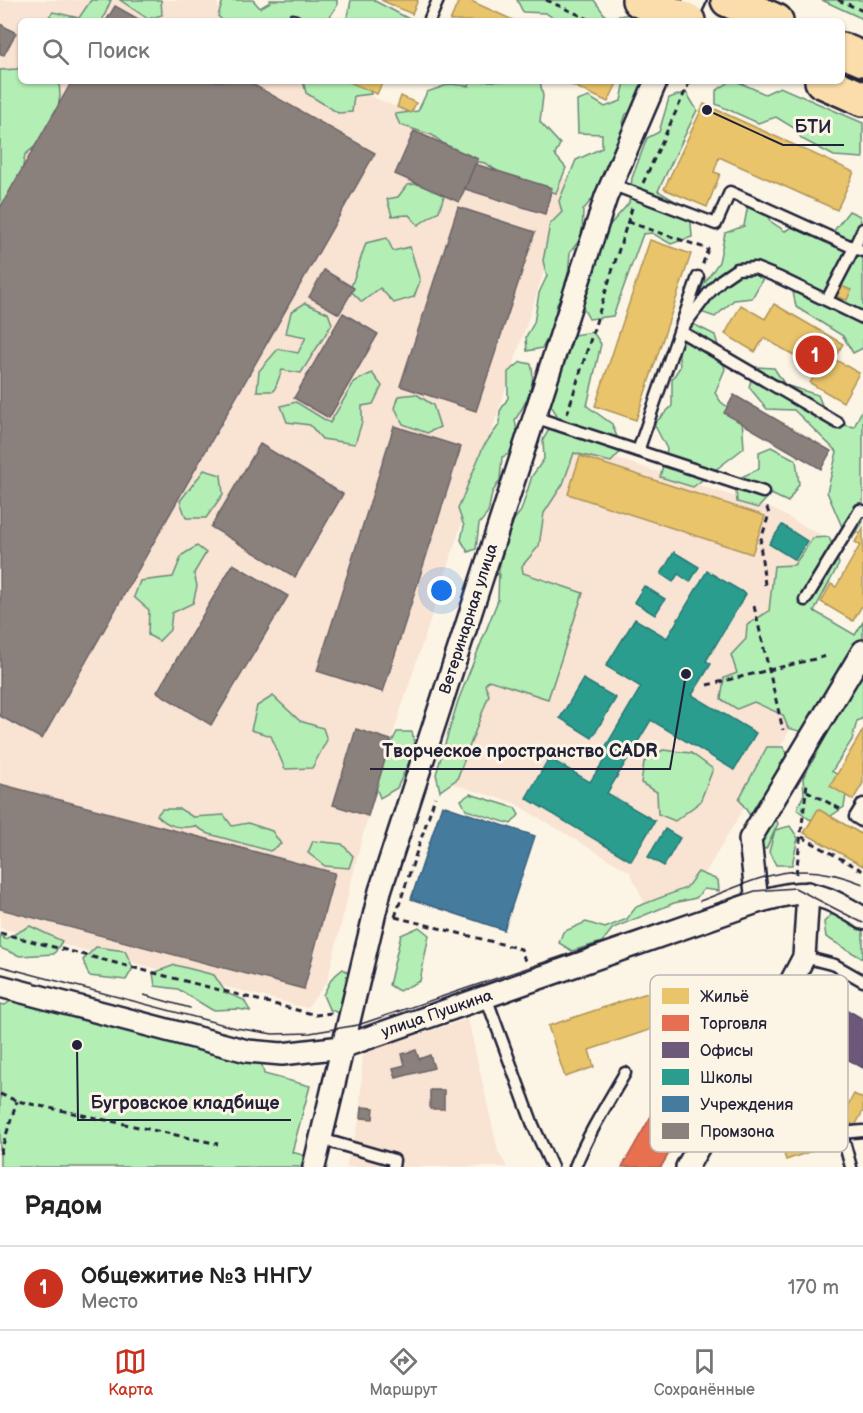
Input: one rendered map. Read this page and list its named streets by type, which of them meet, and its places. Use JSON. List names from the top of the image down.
{
  "streets": {
    "street": ["Ветеринарная улица", "улица Пушкина"]
  },
  "crossings": [
    ["Ветеринарная улица", "улица Пушкина"]
  ],
  "places": ["БТИ", "Творческое пространство CADR", "Бугровское кладбище"],
  "legend": [
    "Жильё",
    "Торговля",
    "Офисы",
    "Школы",
    "Учреждения",
    "Промзона"
  ],
  "page": {
    "search": "Поиск",
    "pins": "1",
    "heading": "Рядом",
    "list": [
      {
        "mark": "1",
        "name": "Общежитие №3 ННГУ",
        "note": "Место",
        "value": "170 m"
      }
    ],
    "nav": ["Карта", "Маршрут", "Сохранённые"]
  }
}
